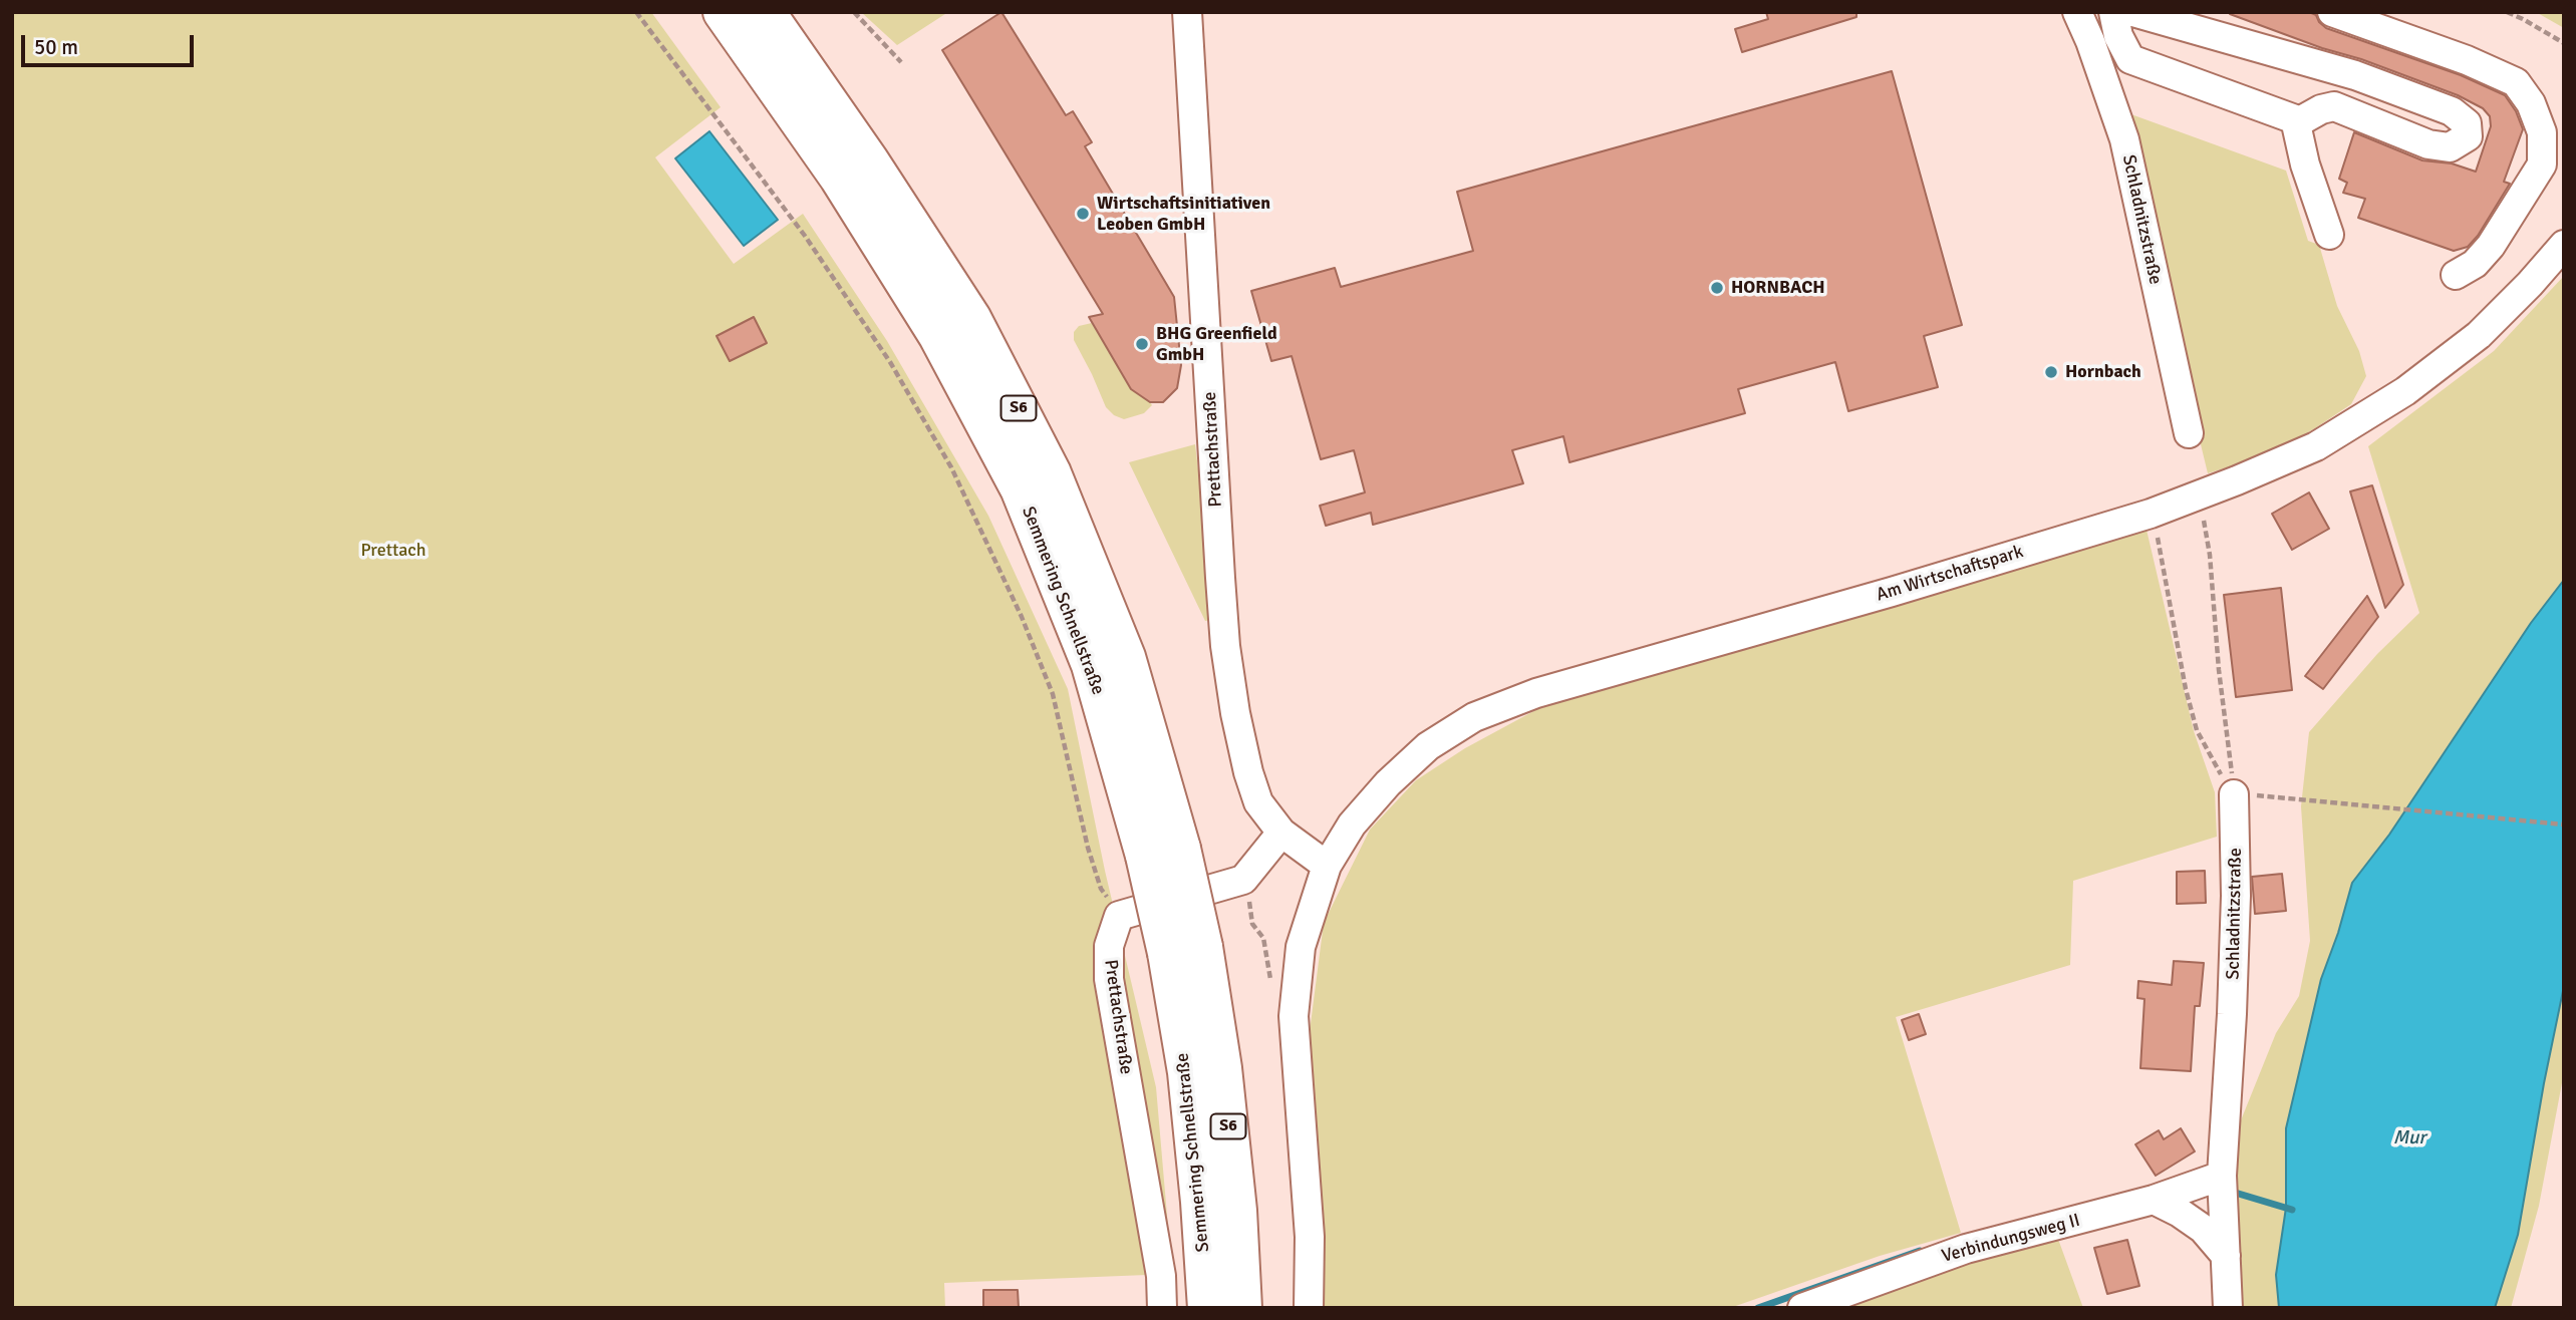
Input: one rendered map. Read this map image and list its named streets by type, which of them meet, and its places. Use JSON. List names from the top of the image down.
{
  "streets": {
    "highway": ["S6", "Semmering Schnellstraße"],
    "street": [
      "Schladnitzstraße",
      "Prettachstraße",
      "Am Wirtschaftspark",
      "Verbindungsweg II"
    ]
  },
  "crossings": [
    ["Schladnitzstraße", "Verbindungsweg II"],
    ["Prettachstraße", "Am Wirtschaftspark"]
  ],
  "water": ["Mur"],
  "parks": ["Prettach"],
  "places": [
    "Wirtschaftsinitiativen Leoben GmbH",
    "HORNBACH",
    "BHG Greenfield GmbH",
    "Hornbach"
  ],
  "scale_bar": "50 m"
}
